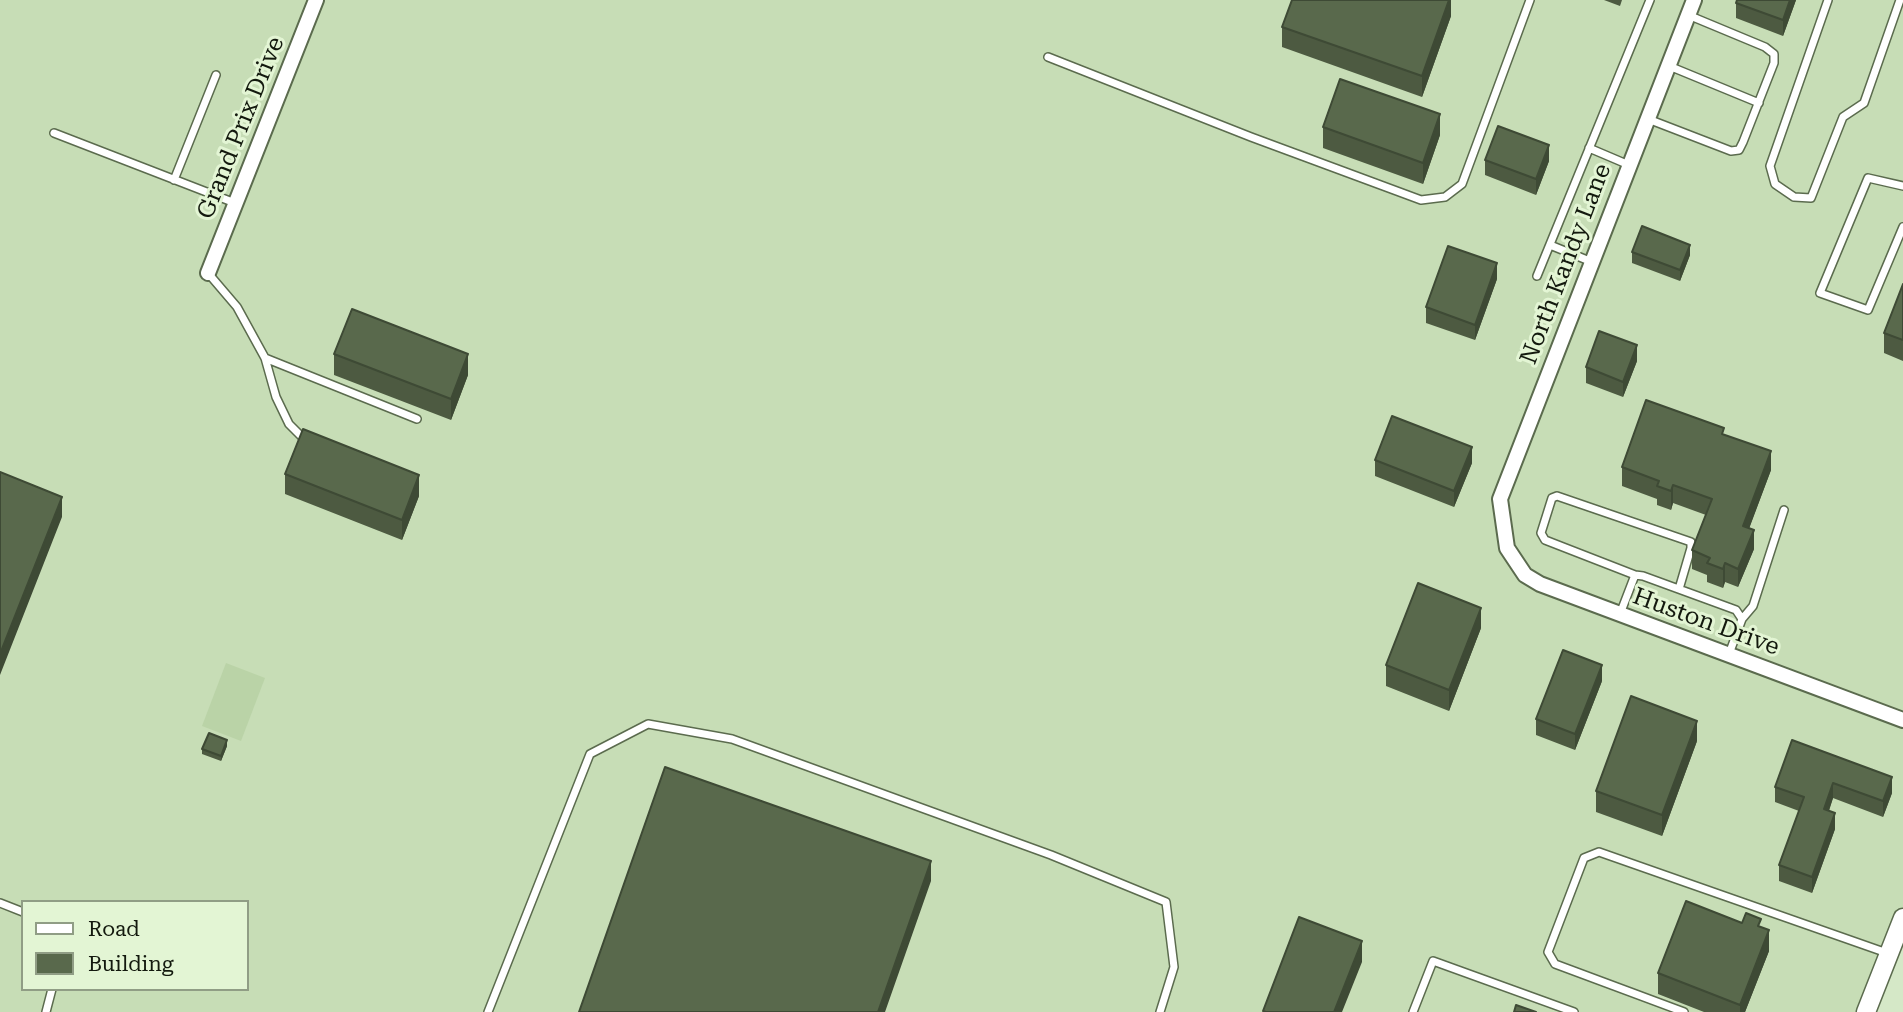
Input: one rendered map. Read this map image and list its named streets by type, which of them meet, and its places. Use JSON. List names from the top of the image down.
{
  "streets": {
    "street": ["Grand Prix Drive", "North Kandy Lane", "Huston Drive"]
  },
  "crossings": [
    ["North Kandy Lane", "Huston Drive"]
  ],
  "legend": ["Road", "Building"]
}
